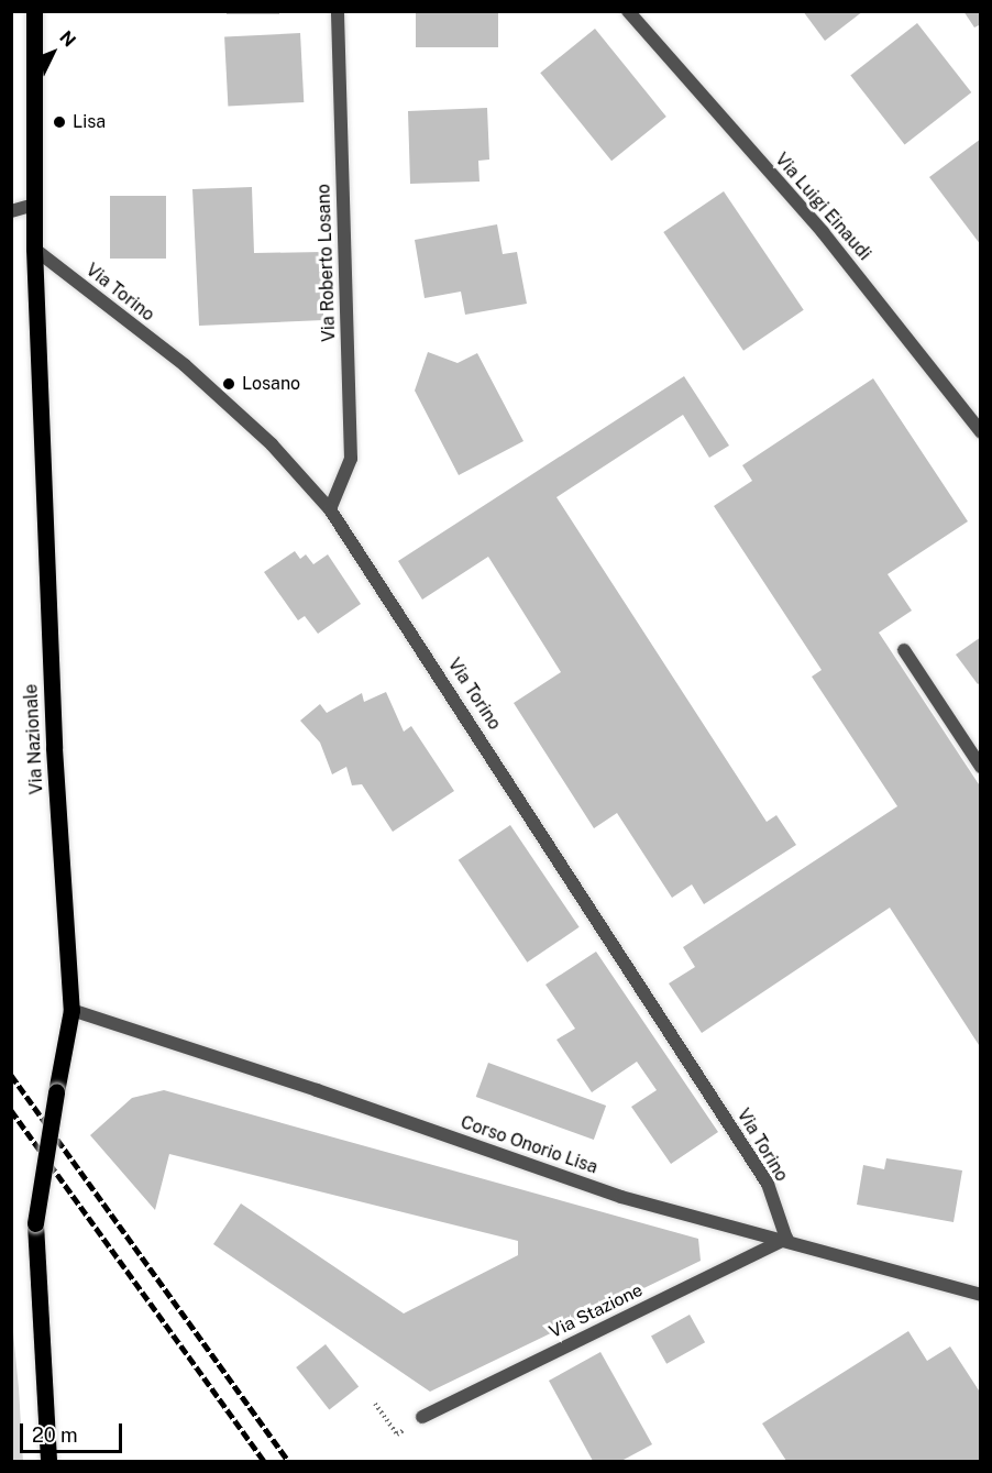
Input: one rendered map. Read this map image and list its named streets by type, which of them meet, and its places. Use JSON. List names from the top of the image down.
{
  "streets": {
    "main road": ["Via Nazionale"],
    "street": [
      "Via Luigi Einaudi",
      "Via Roberto Losano",
      "Via Torino",
      "Corso Onorio Lisa",
      "Via Stazione"
    ]
  },
  "crossings": [
    ["Via Roberto Losano", "Via Torino"],
    ["Via Torino", "Via Nazionale"],
    ["Via Torino", "Corso Onorio Lisa"],
    ["Via Torino", "Via Stazione"],
    ["Via Nazionale", "Corso Onorio Lisa"],
    ["Corso Onorio Lisa", "Via Stazione"]
  ],
  "places": ["Lisa", "Losano"],
  "scale_bar": "20 m",
  "north": "top right"
}
